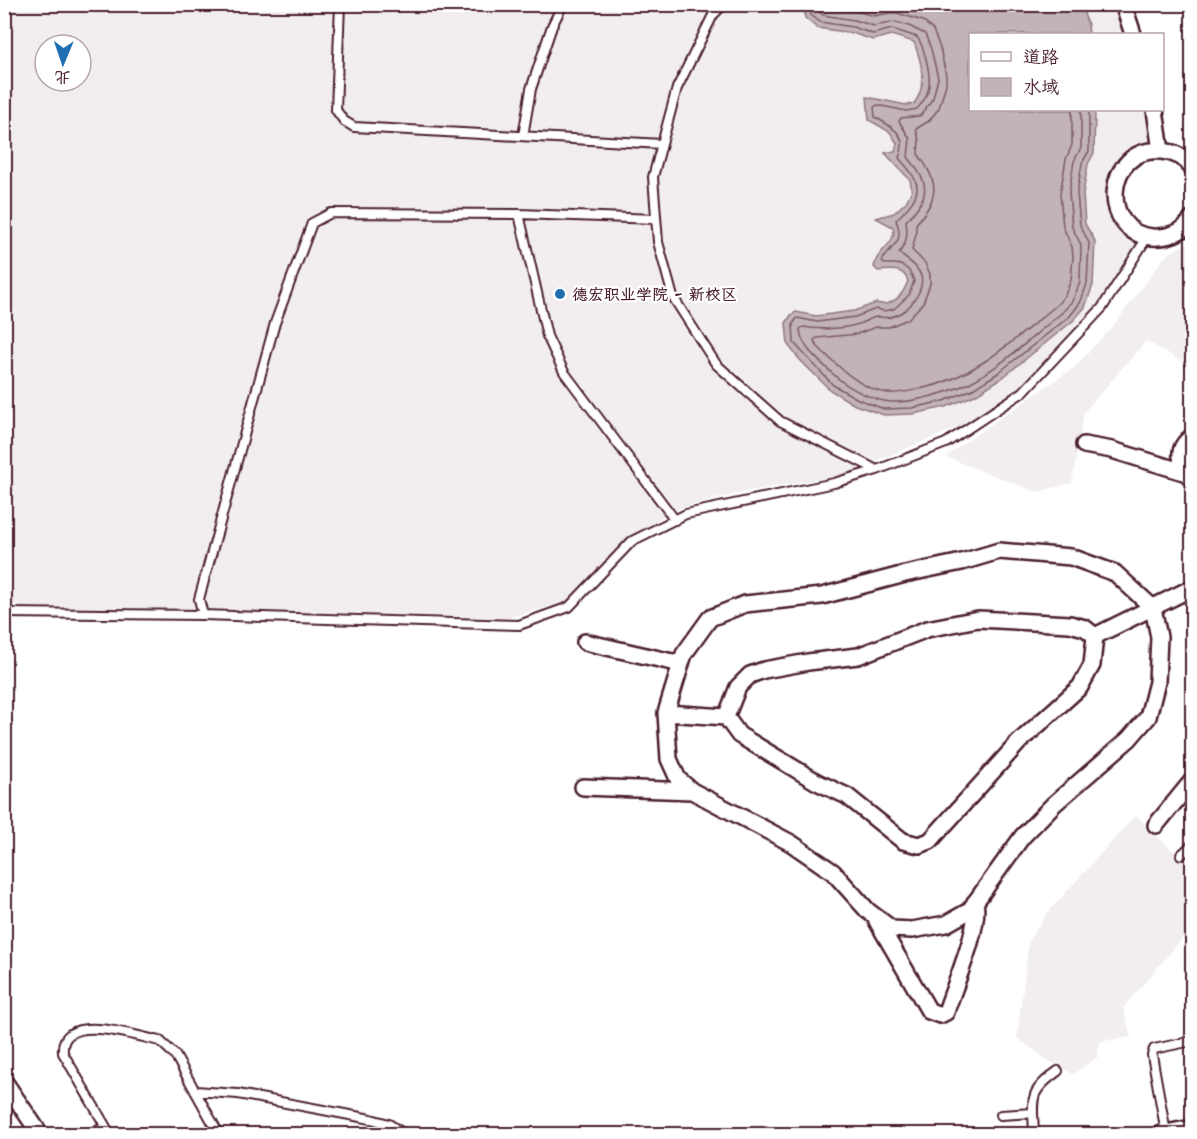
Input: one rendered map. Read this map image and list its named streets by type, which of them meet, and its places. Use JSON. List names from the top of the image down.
{
  "places": ["德宏职业学院 - 新校区"],
  "legend": ["道路", "水域"],
  "north": "bottom"
}
